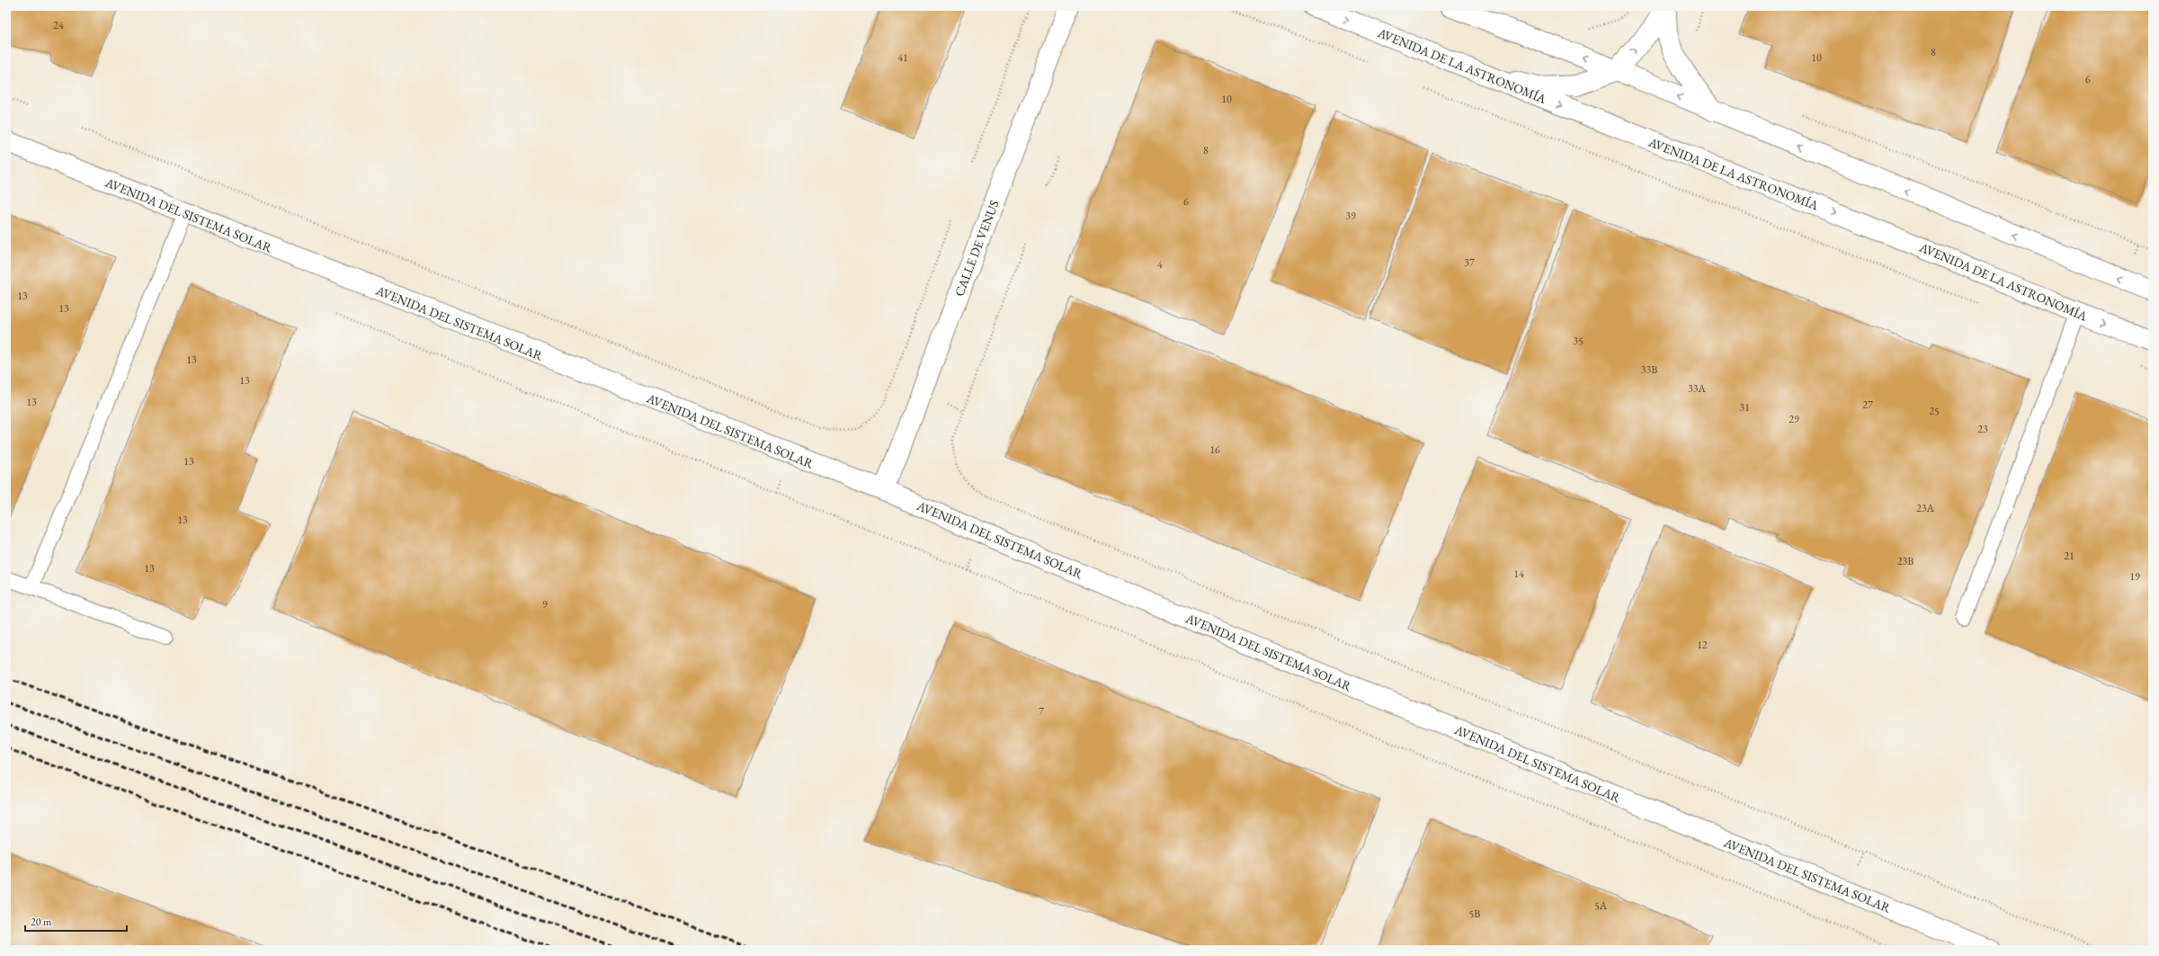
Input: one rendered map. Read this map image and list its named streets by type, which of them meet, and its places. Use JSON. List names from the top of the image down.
{
  "streets": {
    "street": ["AVENIDA DE LA ASTRONOMÍA", "AVENIDA DEL SISTEMA SOLAR", "CALLE DE VENUS"]
  },
  "crossings": [
    ["AVENIDA DEL SISTEMA SOLAR", "CALLE DE VENUS"]
  ],
  "house_numbers": [
    "24",
    "8",
    "41",
    "10",
    "6",
    "10",
    "8",
    "6",
    "39",
    "37",
    "4",
    "13",
    "13",
    "35",
    "13",
    "33B",
    "13",
    "33A",
    "13",
    "27",
    "31",
    "25",
    "29",
    "23",
    "16",
    "13",
    "23A",
    "13",
    "21",
    "23B",
    "13",
    "14",
    "19",
    "9",
    "12",
    "7",
    "5A",
    "5B"
  ],
  "scale_bar": "20 m"
}
